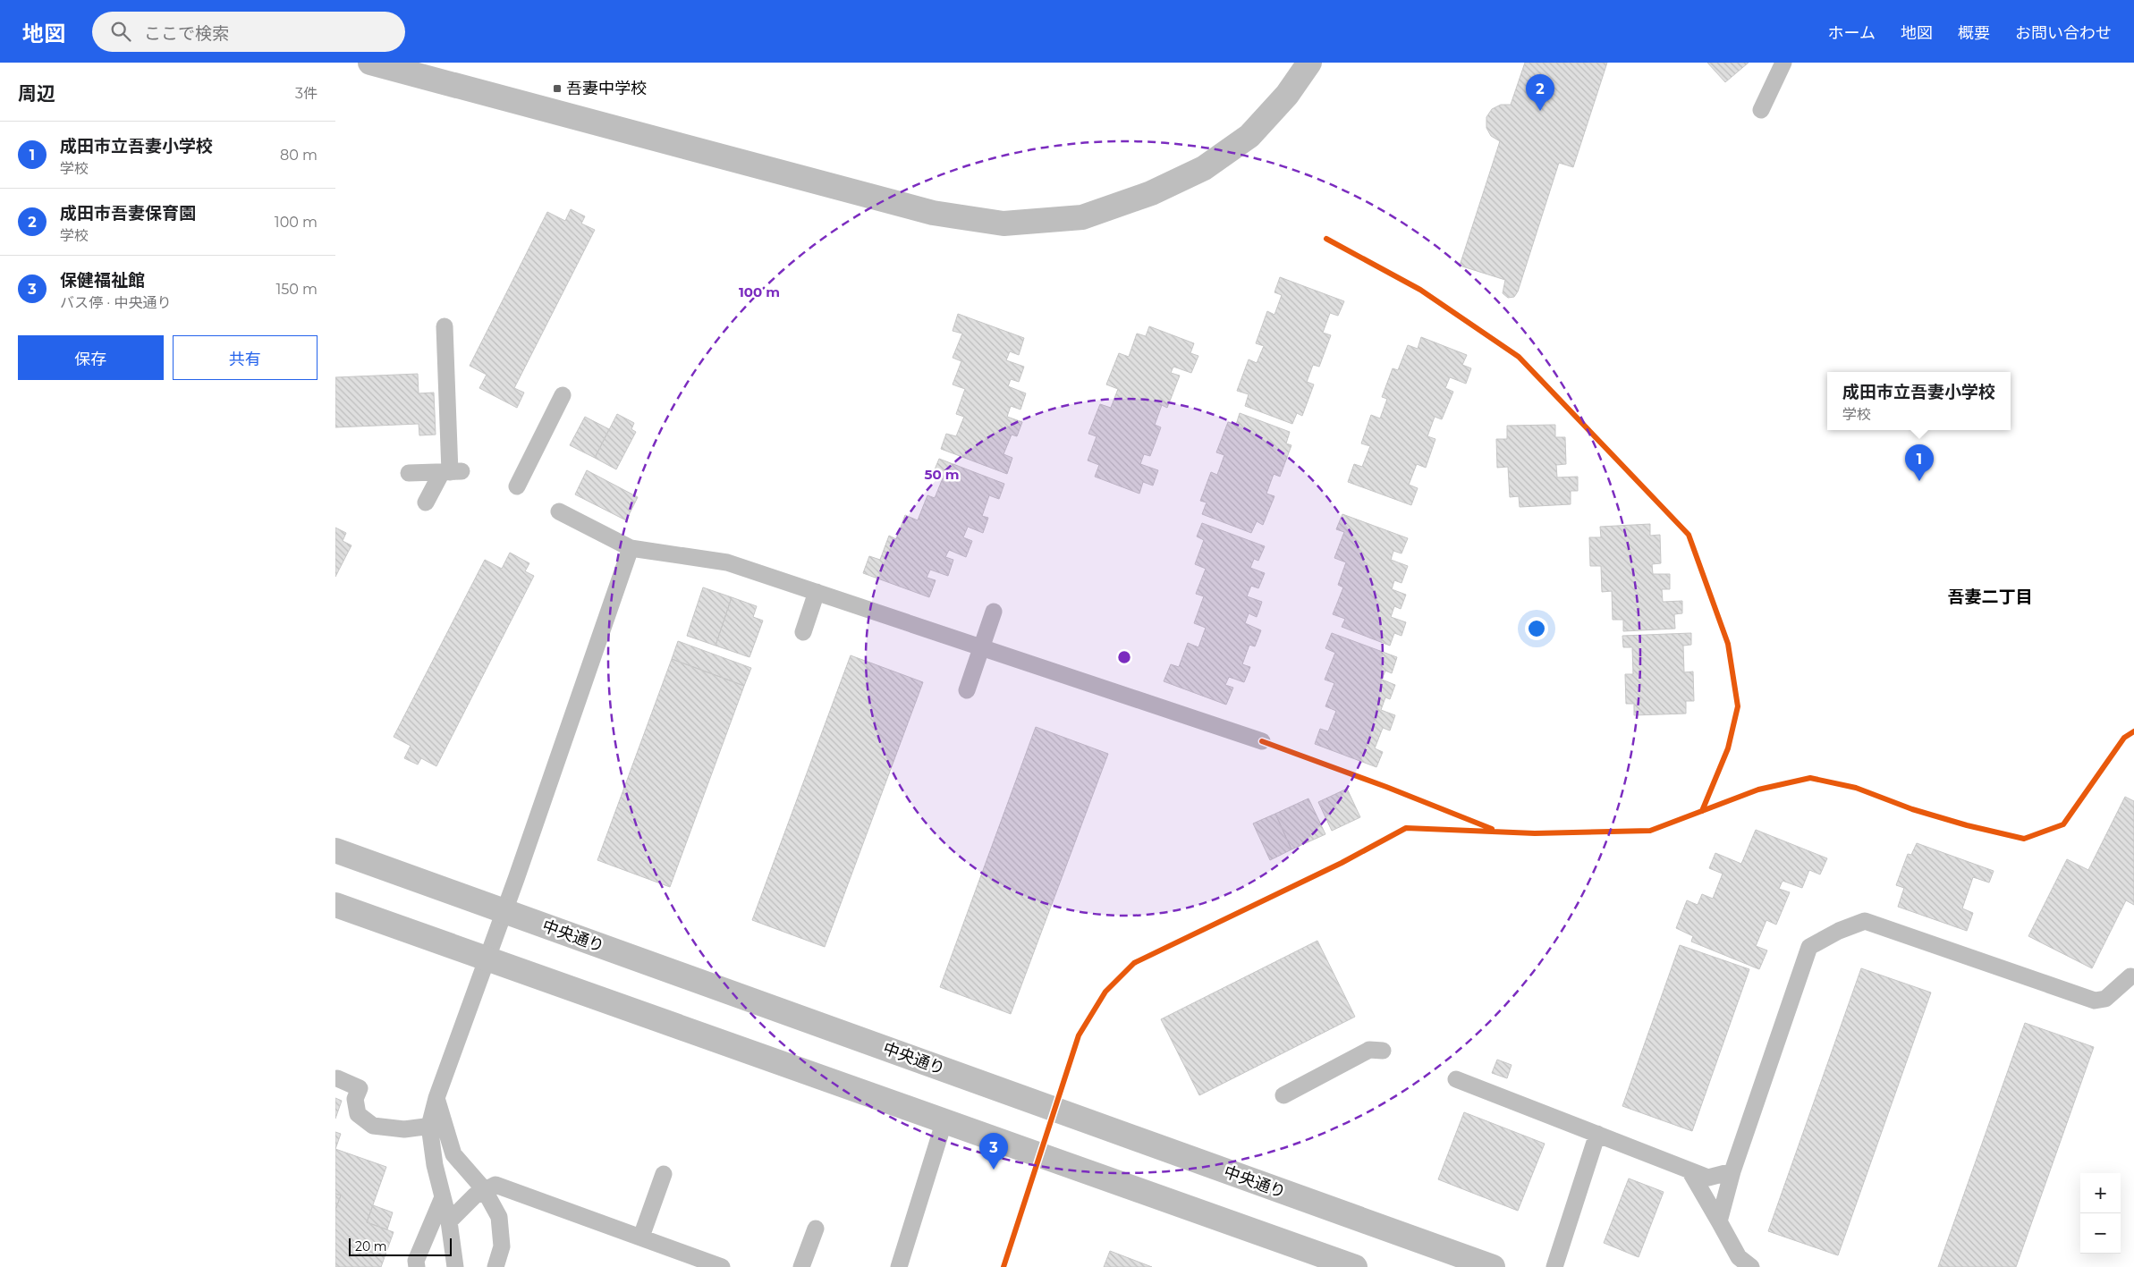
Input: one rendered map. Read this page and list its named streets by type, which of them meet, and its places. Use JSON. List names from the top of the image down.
{
  "streets": {
    "street": ["中央通り"]
  },
  "districts": ["吾妻二丁目"],
  "places": {
    "transit": ["吾妻中学校"]
  },
  "scale_bar": "20 m",
  "page": {
    "header": "地図",
    "search": "ここで検索",
    "nav": [
      "ホーム",
      "地図",
      "概要",
      "お問い合わせ"
    ],
    "heading": ["周辺", "3件"],
    "pins": ["2", "1", "3"],
    "list": [
      {
        "mark": "1",
        "name": "成田市立吾妻小学校",
        "note": "学校",
        "value": "80 m"
      },
      {
        "mark": "2",
        "name": "成田市吾妻保育園",
        "note": "学校",
        "value": "100 m"
      },
      {
        "mark": "3",
        "name": "保健福祉館",
        "note": "バス停 · 中央通り",
        "value": "150 m"
      }
    ],
    "buttons": ["保存", "共有"],
    "popup": ["成田市立吾妻小学校", "学校"],
    "map_buttons": ["+", "−"],
    "scale": "20 m"
  },
  "rings": ["100 m", "50 m"]
}
